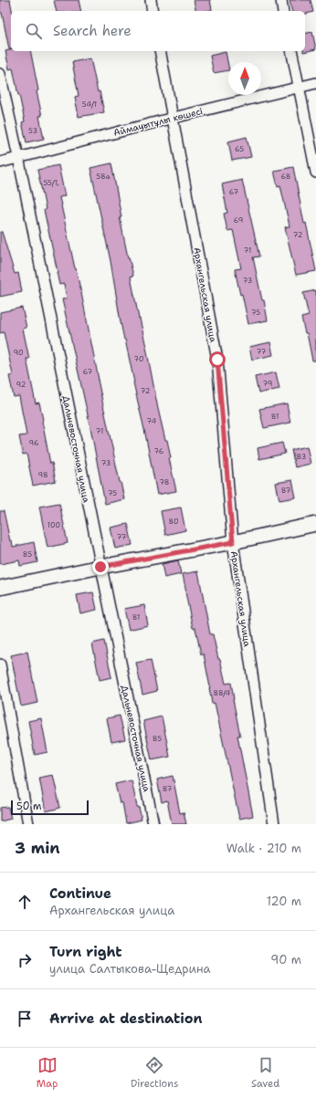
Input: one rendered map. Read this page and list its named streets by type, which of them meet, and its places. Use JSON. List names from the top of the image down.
{
  "streets": {
    "street": ["Аймауытұлы көшесі", "Архангельская улица", "Дальневосточная улица"]
  },
  "crossings": [
    ["Аймауытұлы көшесі", "Архангельская улица"],
    ["Аймауытұлы көшесі", "Дальневосточная улица"]
  ],
  "house_numbers": [
    "54/1",
    "53",
    "65",
    "58а",
    "68",
    "55/1,",
    "67",
    "69",
    "72",
    "71",
    "73",
    "75",
    "77",
    "90",
    "70",
    "67",
    "79",
    "92",
    "72",
    "81",
    "74",
    "71",
    "96",
    "76",
    "83",
    "73",
    "98",
    "78",
    "87",
    "75",
    "80",
    "100",
    "77",
    "85",
    "81",
    "88/4",
    "85",
    "87"
  ],
  "scale_bar": "50 m",
  "north": "top",
  "page": {
    "search": "Search here",
    "scale": "50 m",
    "heading": ["3 min", "Walk · 210 m"],
    "list": [
      ["Continue", "Архангельская улица", "120 m"],
      ["Turn right", "улица Салтыкова-Щедрина", "90 m"],
      "Arrive at destination"
    ],
    "nav": ["Map", "Directions", "Saved"]
  }
}
